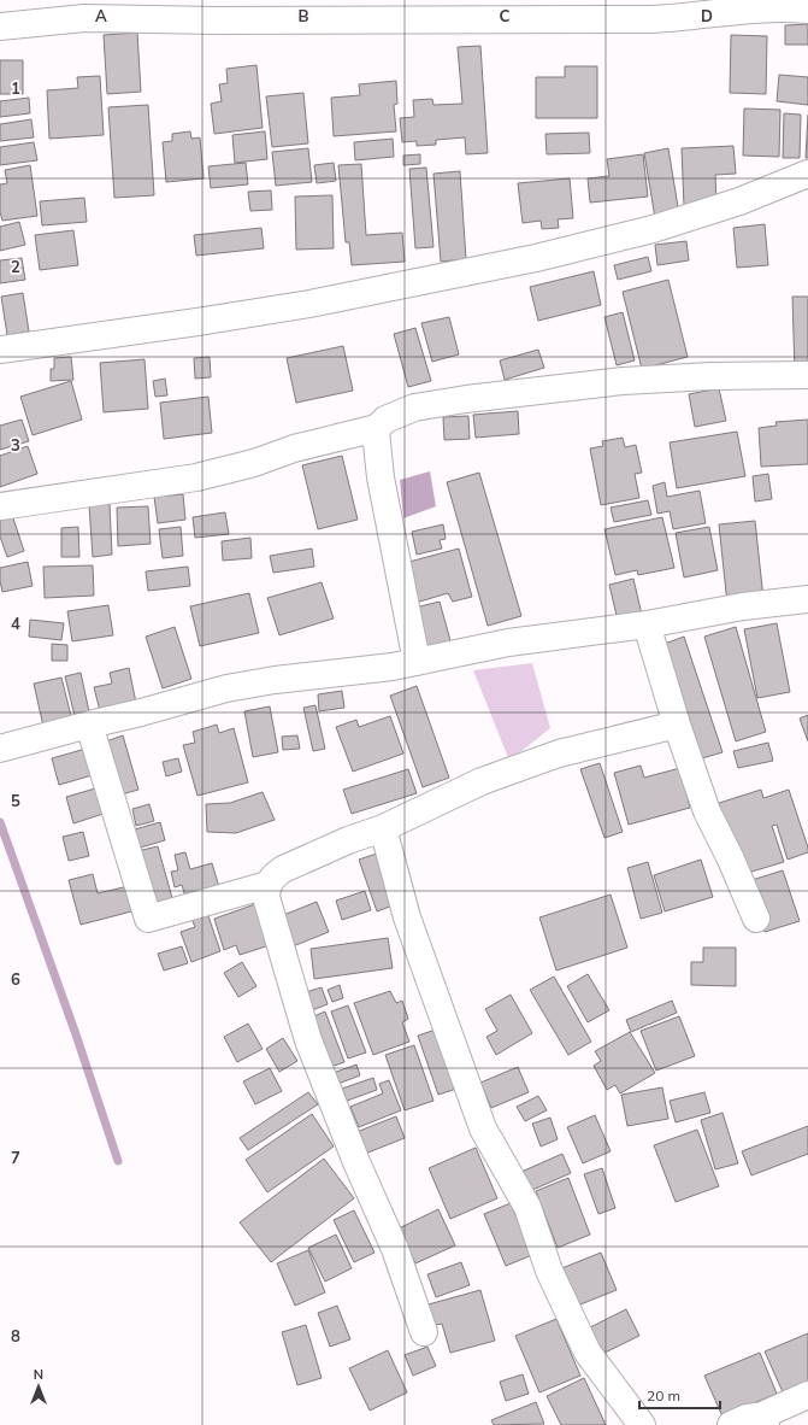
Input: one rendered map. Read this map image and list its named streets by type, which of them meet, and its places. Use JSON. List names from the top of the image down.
{
  "scale_bar": "20 m",
  "north": "top",
  "grid": {
    "columns": [
      "A",
      "B",
      "C",
      "D"
    ],
    "rows": [
      "1",
      "2",
      "3",
      "4",
      "5",
      "6",
      "7",
      "8"
    ]
  }
}
